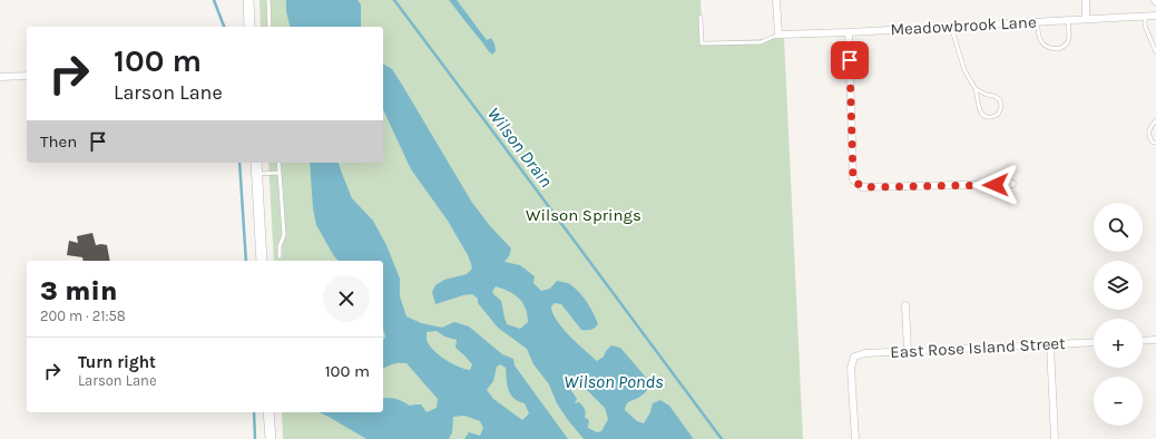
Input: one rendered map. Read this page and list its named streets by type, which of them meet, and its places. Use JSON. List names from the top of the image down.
{
  "streets": {
    "street": ["Meadowbrook Lane", "East Rose Island Street"]
  },
  "water": ["Wilson Drain", "Wilson Ponds"],
  "parks": ["Wilson Springs"],
  "page": {
    "turn": ["100 m", "Larson Lane"],
    "then": "Then",
    "map_buttons": ["+", "−"],
    "heading": ["3 min", "200 m · 21:58"],
    "list": [
      {
        "name": "Turn right",
        "note": "Larson Lane",
        "value": "100 m"
      }
    ]
  }
}
